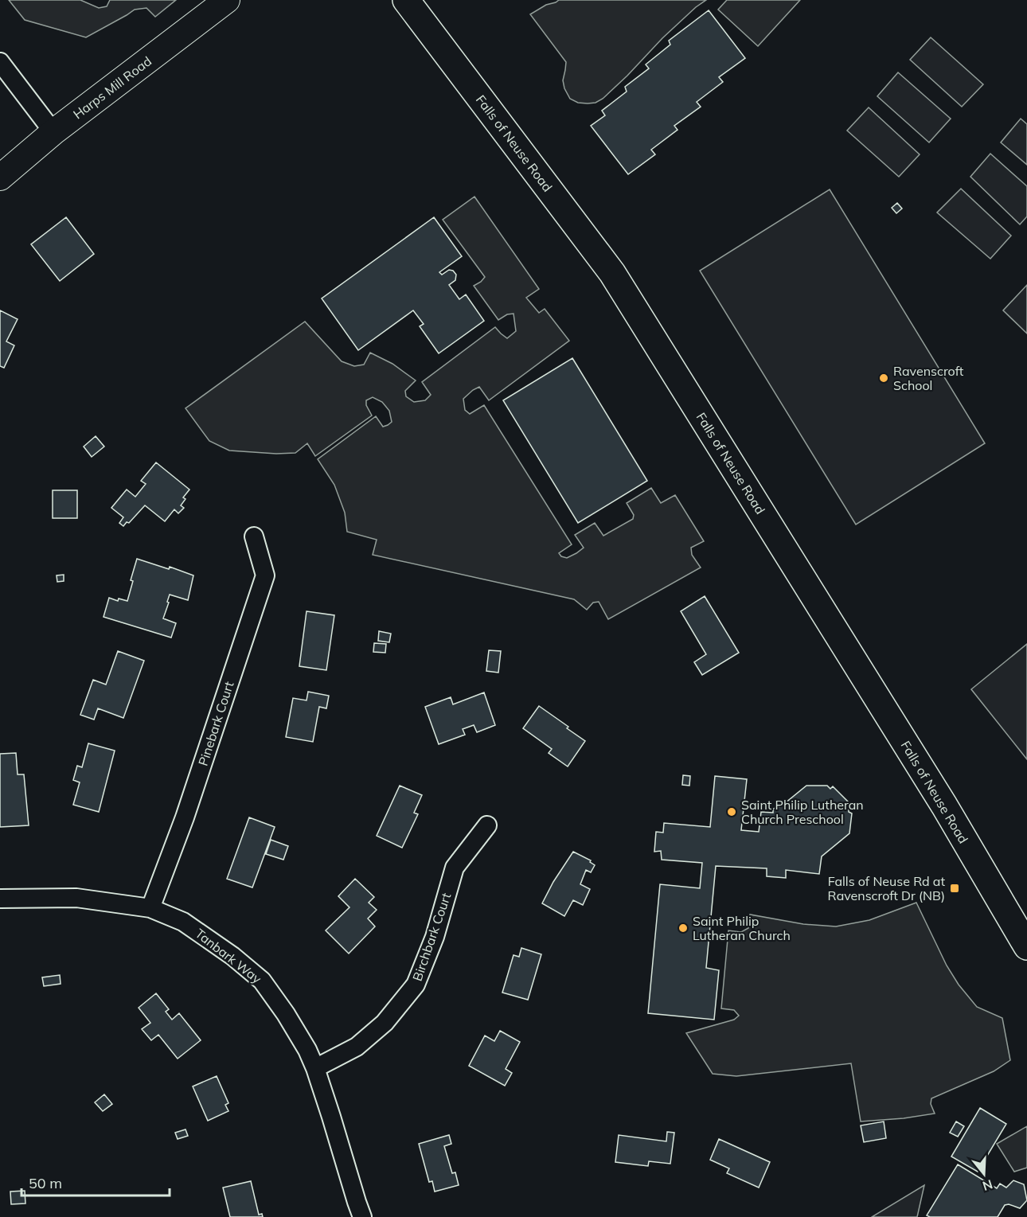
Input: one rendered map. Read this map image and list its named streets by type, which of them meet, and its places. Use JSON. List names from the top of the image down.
{
  "streets": {
    "main road": ["Falls of Neuse Road"],
    "street": [
      "Harps Mill Road",
      "Pinebark Court",
      "Birchbark Court",
      "Tanbark Way"
    ]
  },
  "crossings": [
    ["Pinebark Court", "Tanbark Way"],
    ["Birchbark Court", "Tanbark Way"]
  ],
  "places": {
    "other": ["Ravenscroft School", "Saint Philip Lutheran Church Preschool", "Saint Philip Lutheran Church"],
    "transit": ["Falls of Neuse Rd at Ravenscroft Dr (NB)"]
  },
  "scale_bar": "50 m",
  "north": "bottom"
}
